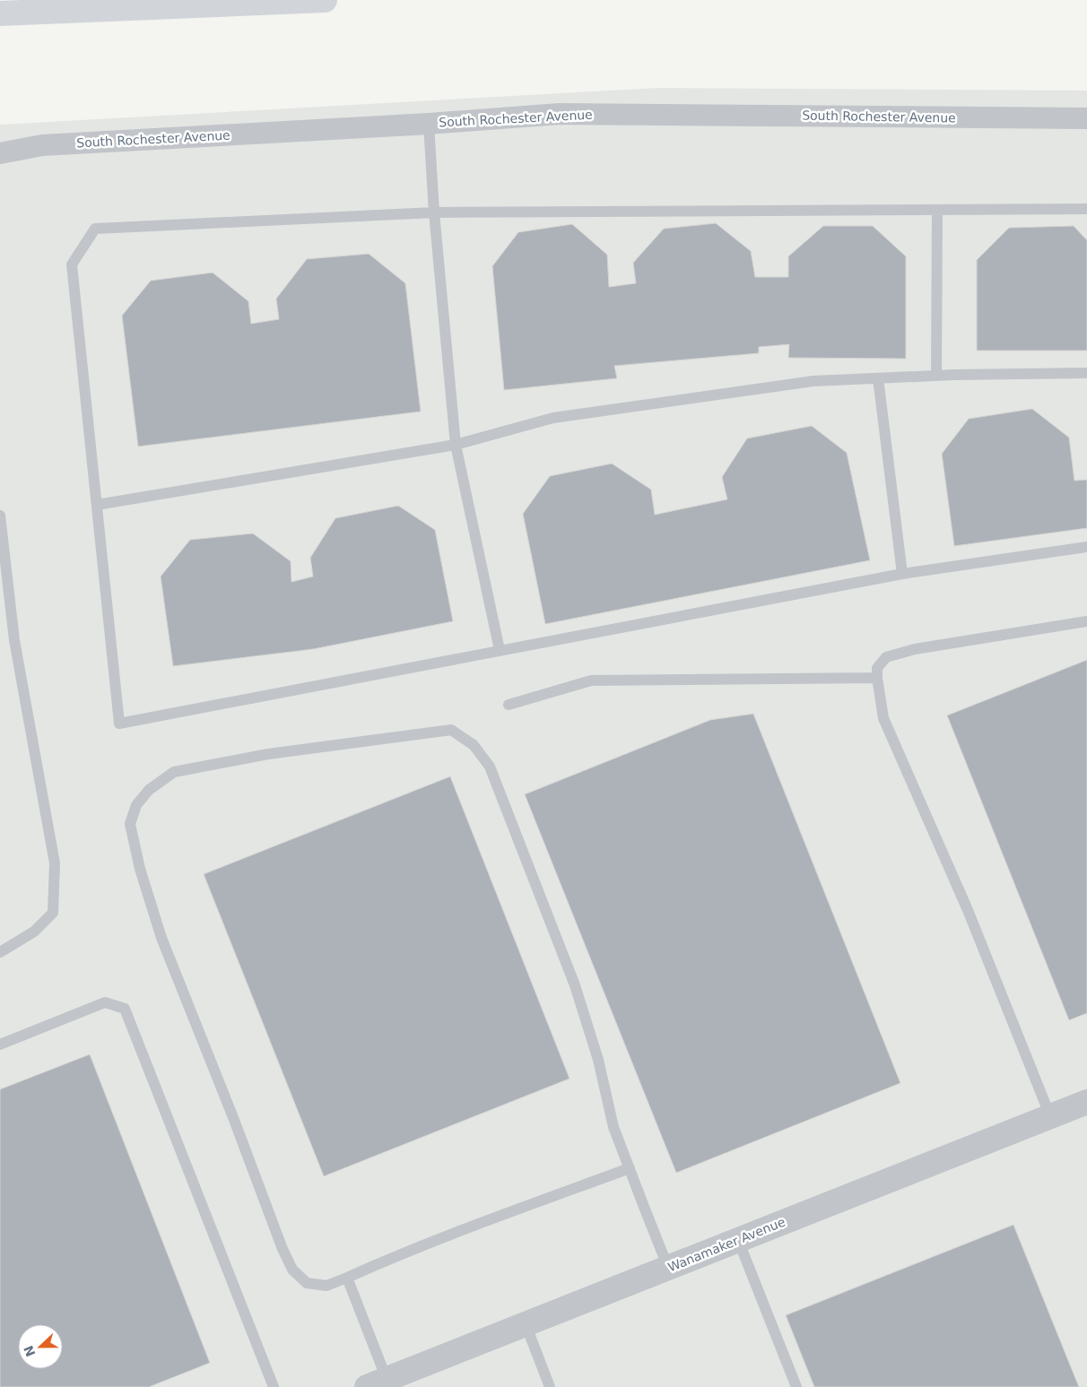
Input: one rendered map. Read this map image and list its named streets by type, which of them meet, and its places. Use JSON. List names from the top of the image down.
{
  "streets": {
    "street": ["South Rochester Avenue", "Wanamaker Avenue"]
  },
  "north": "left"
}
